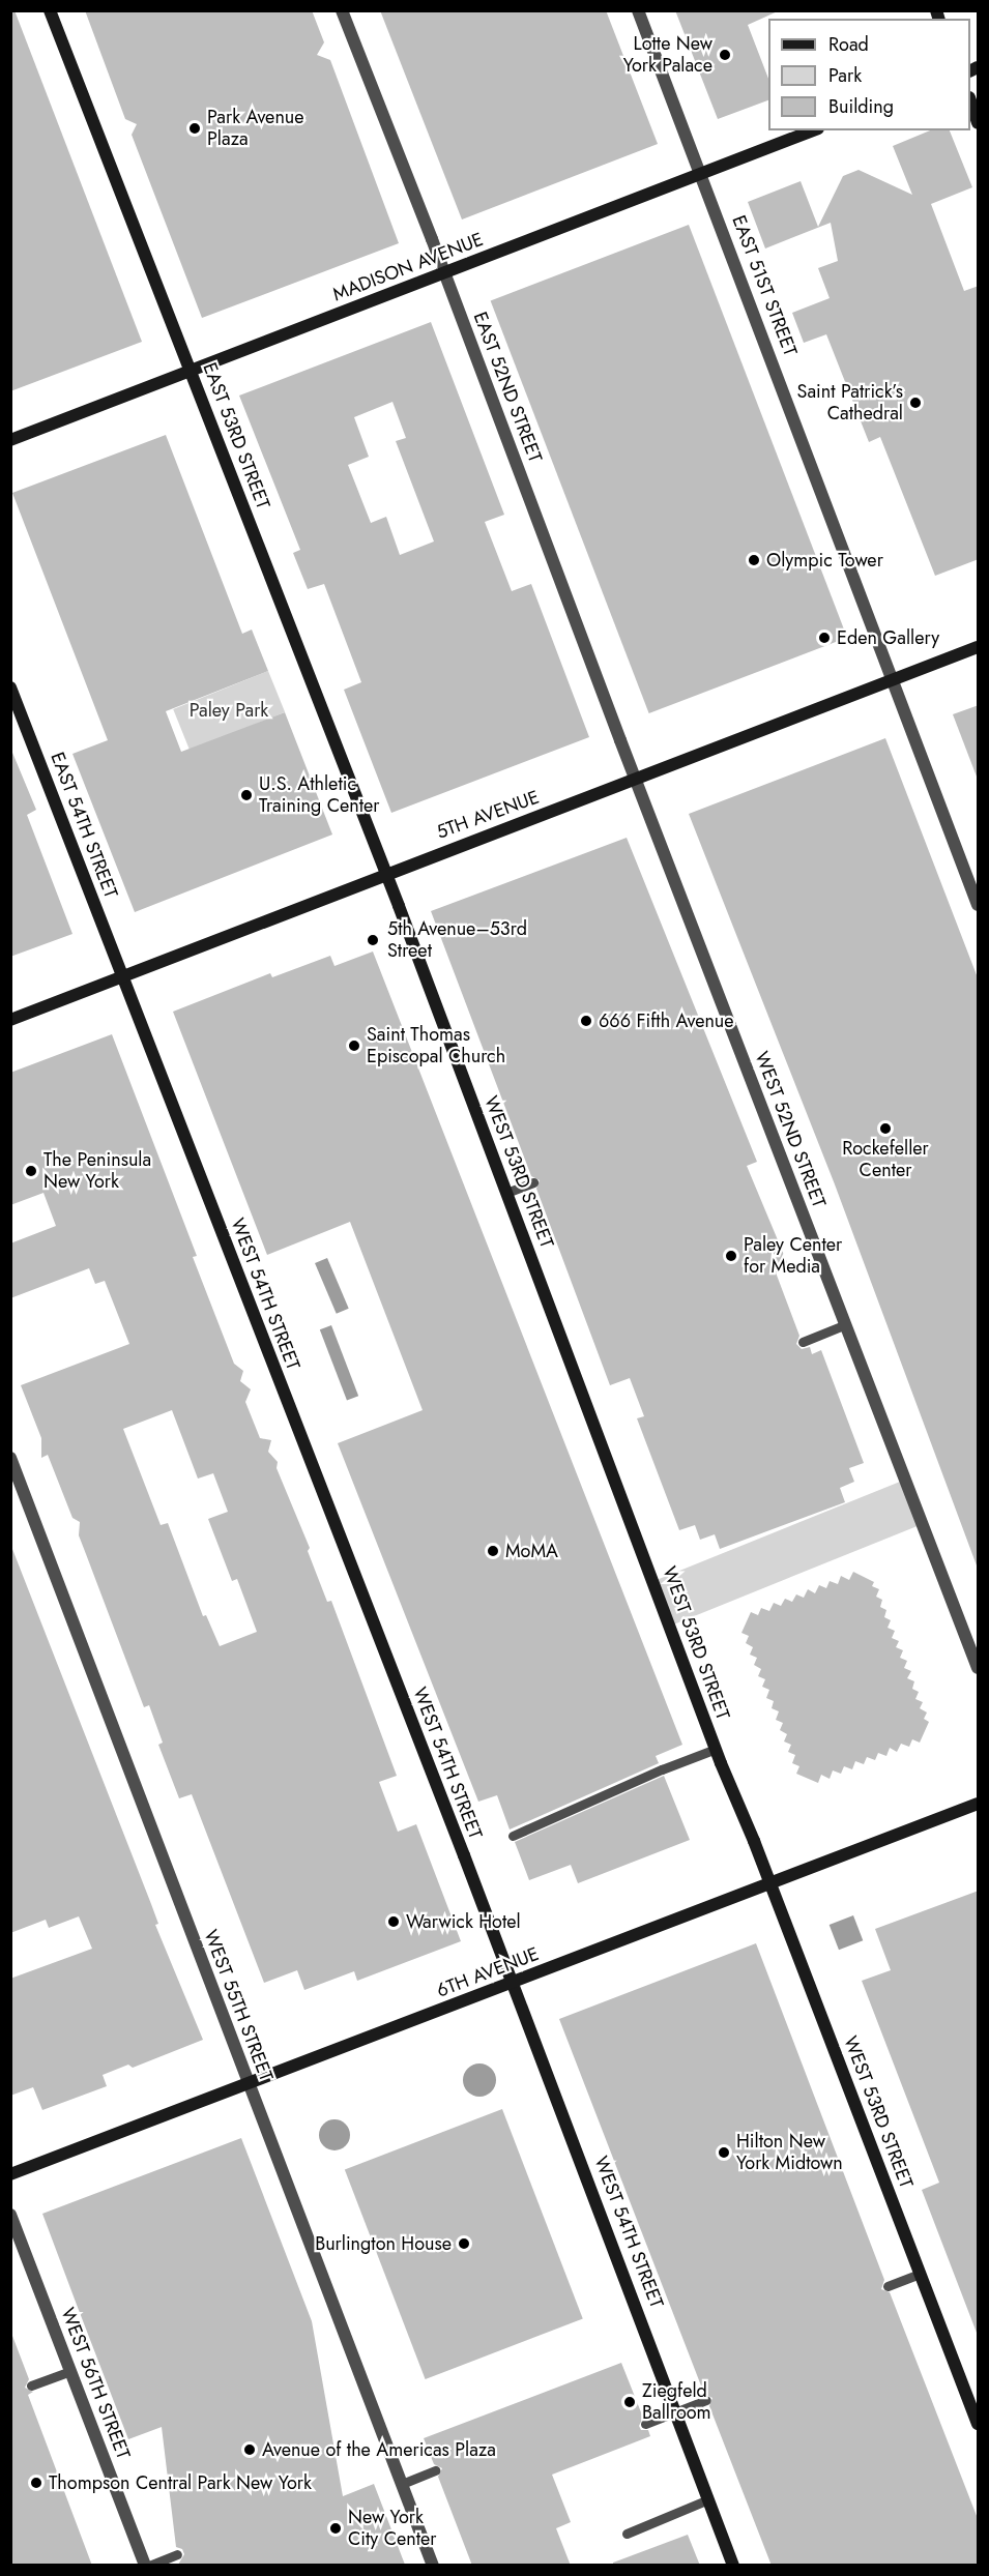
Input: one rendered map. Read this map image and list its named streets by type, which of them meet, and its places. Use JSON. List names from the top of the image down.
{
  "streets": {
    "main road": [
      "MADISON AVENUE",
      "EAST 53RD STREET",
      "5TH AVENUE",
      "EAST 54TH STREET",
      "WEST 53RD STREET",
      "WEST 54TH STREET",
      "6TH AVENUE"
    ],
    "street": [
      "EAST 51ST STREET",
      "EAST 52ND STREET",
      "WEST 52ND STREET",
      "WEST 55TH STREET",
      "WEST 56TH STREET"
    ]
  },
  "crossings": [
    ["MADISON AVENUE", "EAST 51ST STREET"],
    ["MADISON AVENUE", "EAST 52ND STREET"],
    ["MADISON AVENUE", "EAST 53RD STREET"],
    ["EAST 51ST STREET", "5TH AVENUE"],
    ["EAST 52ND STREET", "5TH AVENUE"],
    ["EAST 52ND STREET", "WEST 52ND STREET"],
    ["EAST 53RD STREET", "5TH AVENUE"],
    ["EAST 53RD STREET", "WEST 53RD STREET"],
    ["5TH AVENUE", "EAST 54TH STREET"],
    ["5TH AVENUE", "WEST 52ND STREET"],
    ["5TH AVENUE", "WEST 53RD STREET"],
    ["5TH AVENUE", "WEST 54TH STREET"],
    ["EAST 54TH STREET", "WEST 54TH STREET"],
    ["WEST 53RD STREET", "6TH AVENUE"],
    ["WEST 54TH STREET", "6TH AVENUE"],
    ["6TH AVENUE", "WEST 55TH STREET"]
  ],
  "parks": ["Paley Park"],
  "places": [
    "Lotte New York Palace",
    "Park Avenue Plaza",
    "Saint Patrick’s Cathedral",
    "Olympic Tower",
    "Eden Gallery",
    "U.S. Athletic Training Center",
    "5th Avenue–53rd Street",
    "666 Fifth Avenue",
    "Saint Thomas Episcopal Church",
    "Rockefeller Center",
    "The Peninsula New York",
    "Paley Center for Media",
    "MoMA",
    "Warwick Hotel",
    "Hilton New York Midtown",
    "Burlington House",
    "Ziegfeld Ballroom",
    "Avenue of the Americas Plaza",
    "Thompson Central Park New York",
    "New York City Center"
  ],
  "legend": ["Road", "Park", "Building"]
}
